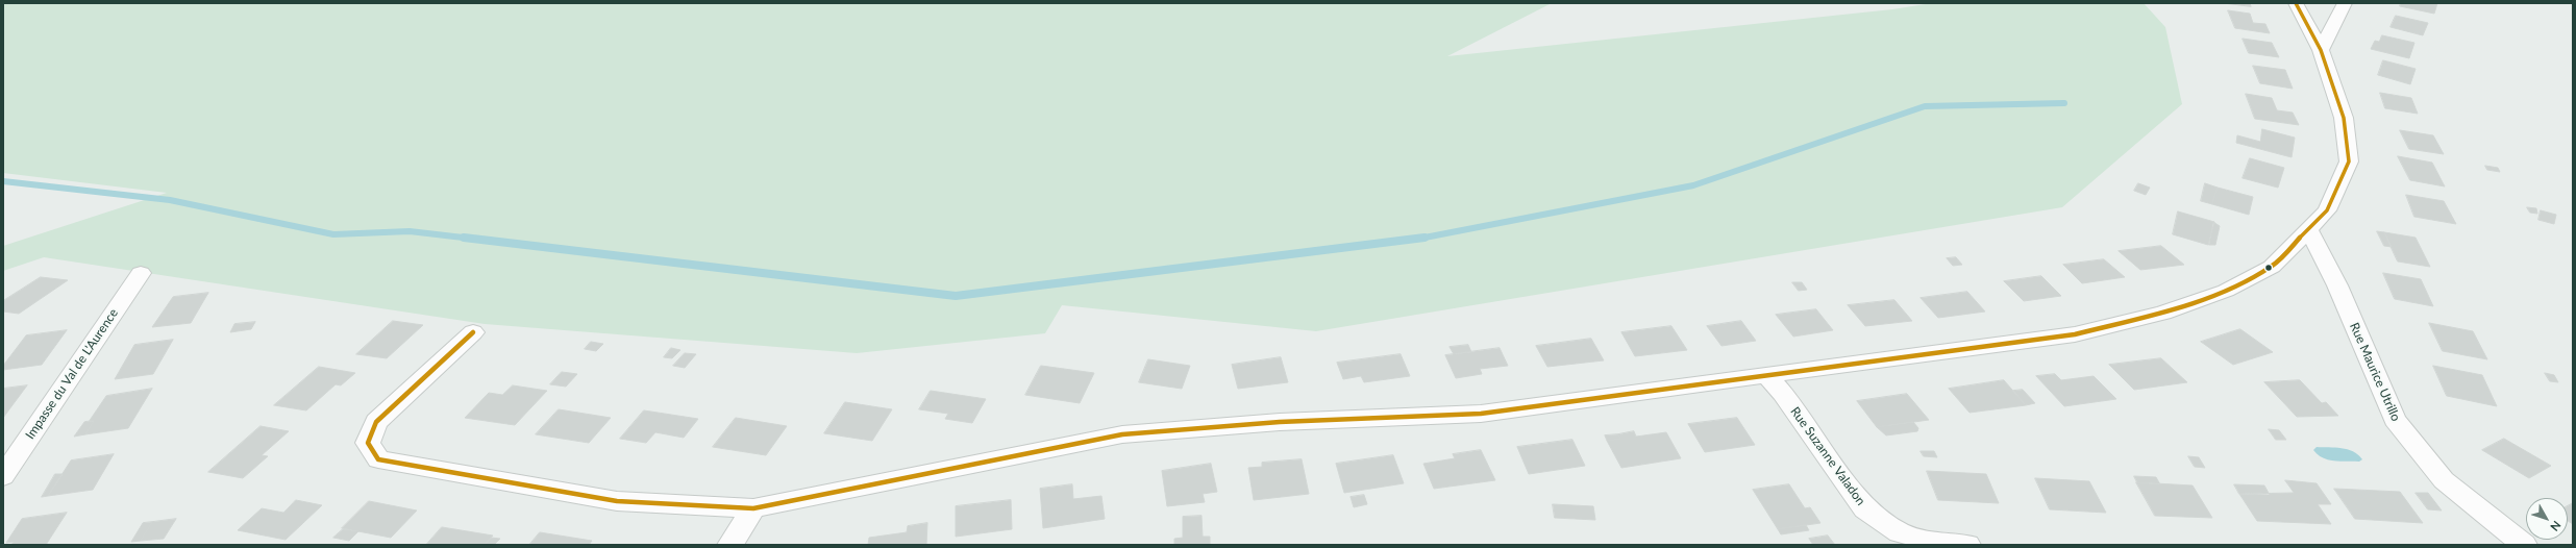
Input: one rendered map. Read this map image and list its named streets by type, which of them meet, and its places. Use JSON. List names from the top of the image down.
{
  "streets": {
    "street": ["Rue Maurice Utrillo", "Impasse du Val de L'Aurence", "Rue Suzanne Valadon"]
  },
  "north": "bottom right"
}
